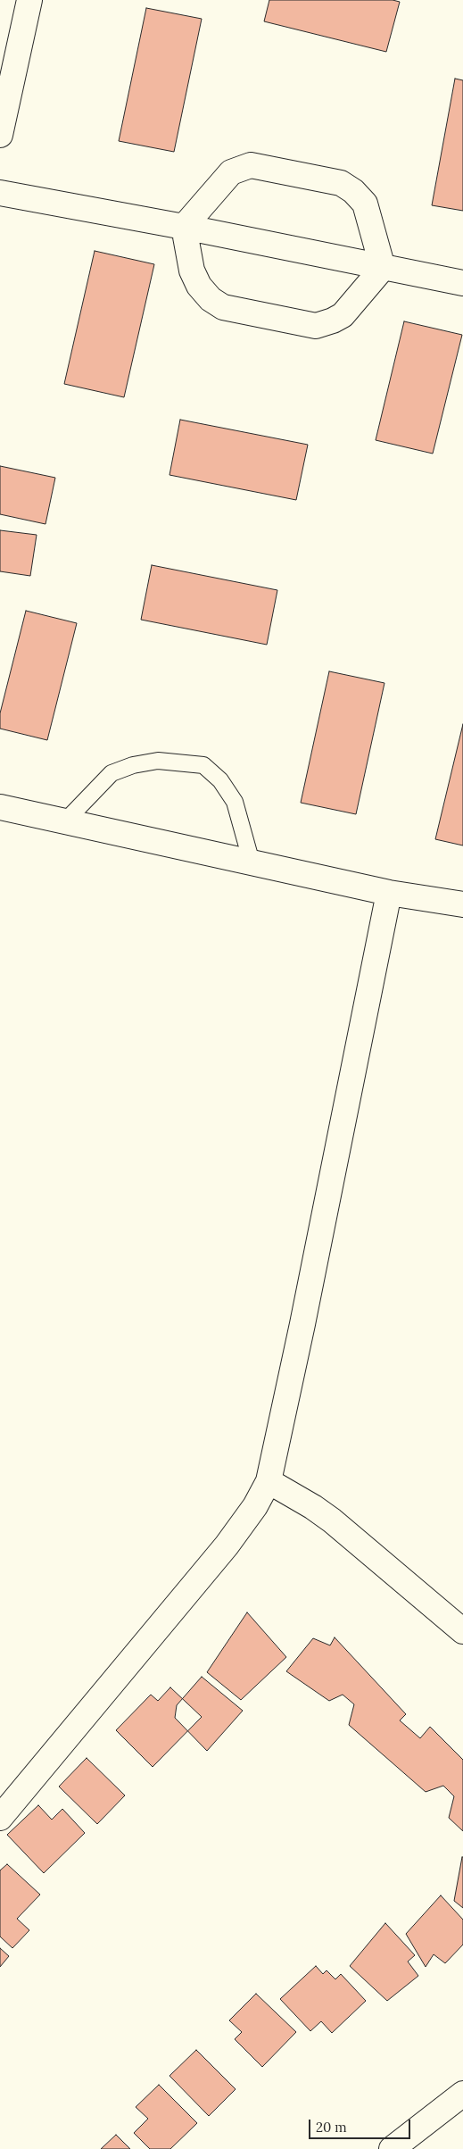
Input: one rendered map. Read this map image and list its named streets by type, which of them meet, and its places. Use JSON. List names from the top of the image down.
{
  "scale_bar": "20 m"
}
